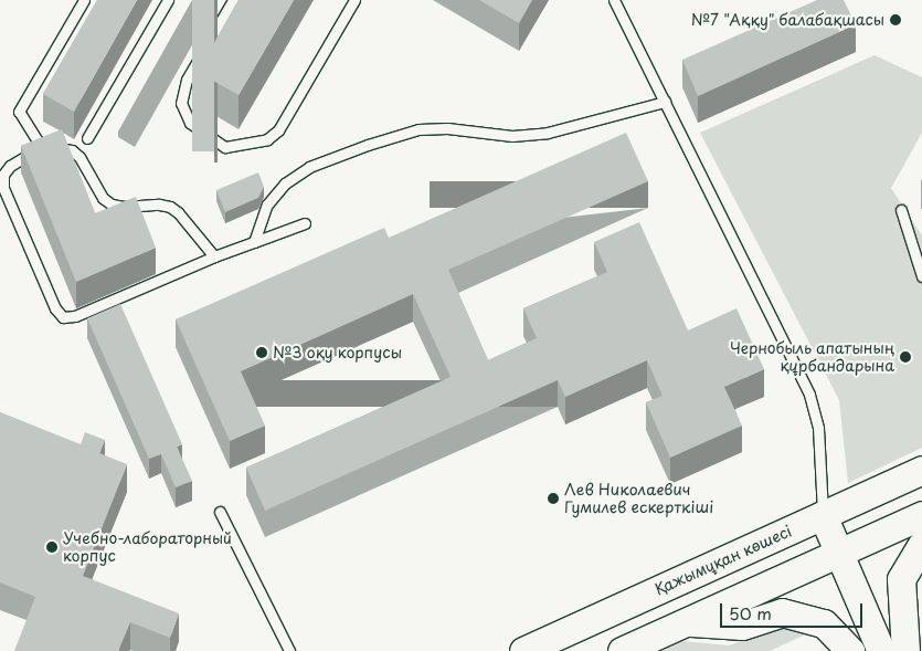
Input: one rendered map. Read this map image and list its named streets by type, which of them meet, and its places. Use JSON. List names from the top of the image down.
{
  "streets": {
    "main road": ["Қажымұқан көшесі"]
  },
  "places": [
    "№7 \"Аққу\" балабақшасы",
    "№3 оқу корпусы",
    "Чернобыль апатының құрбандарына",
    "Лев Николаевич Гумилев ескерткіші",
    "Учебно-лабораторный корпус"
  ],
  "scale_bar": "50 m"
}
